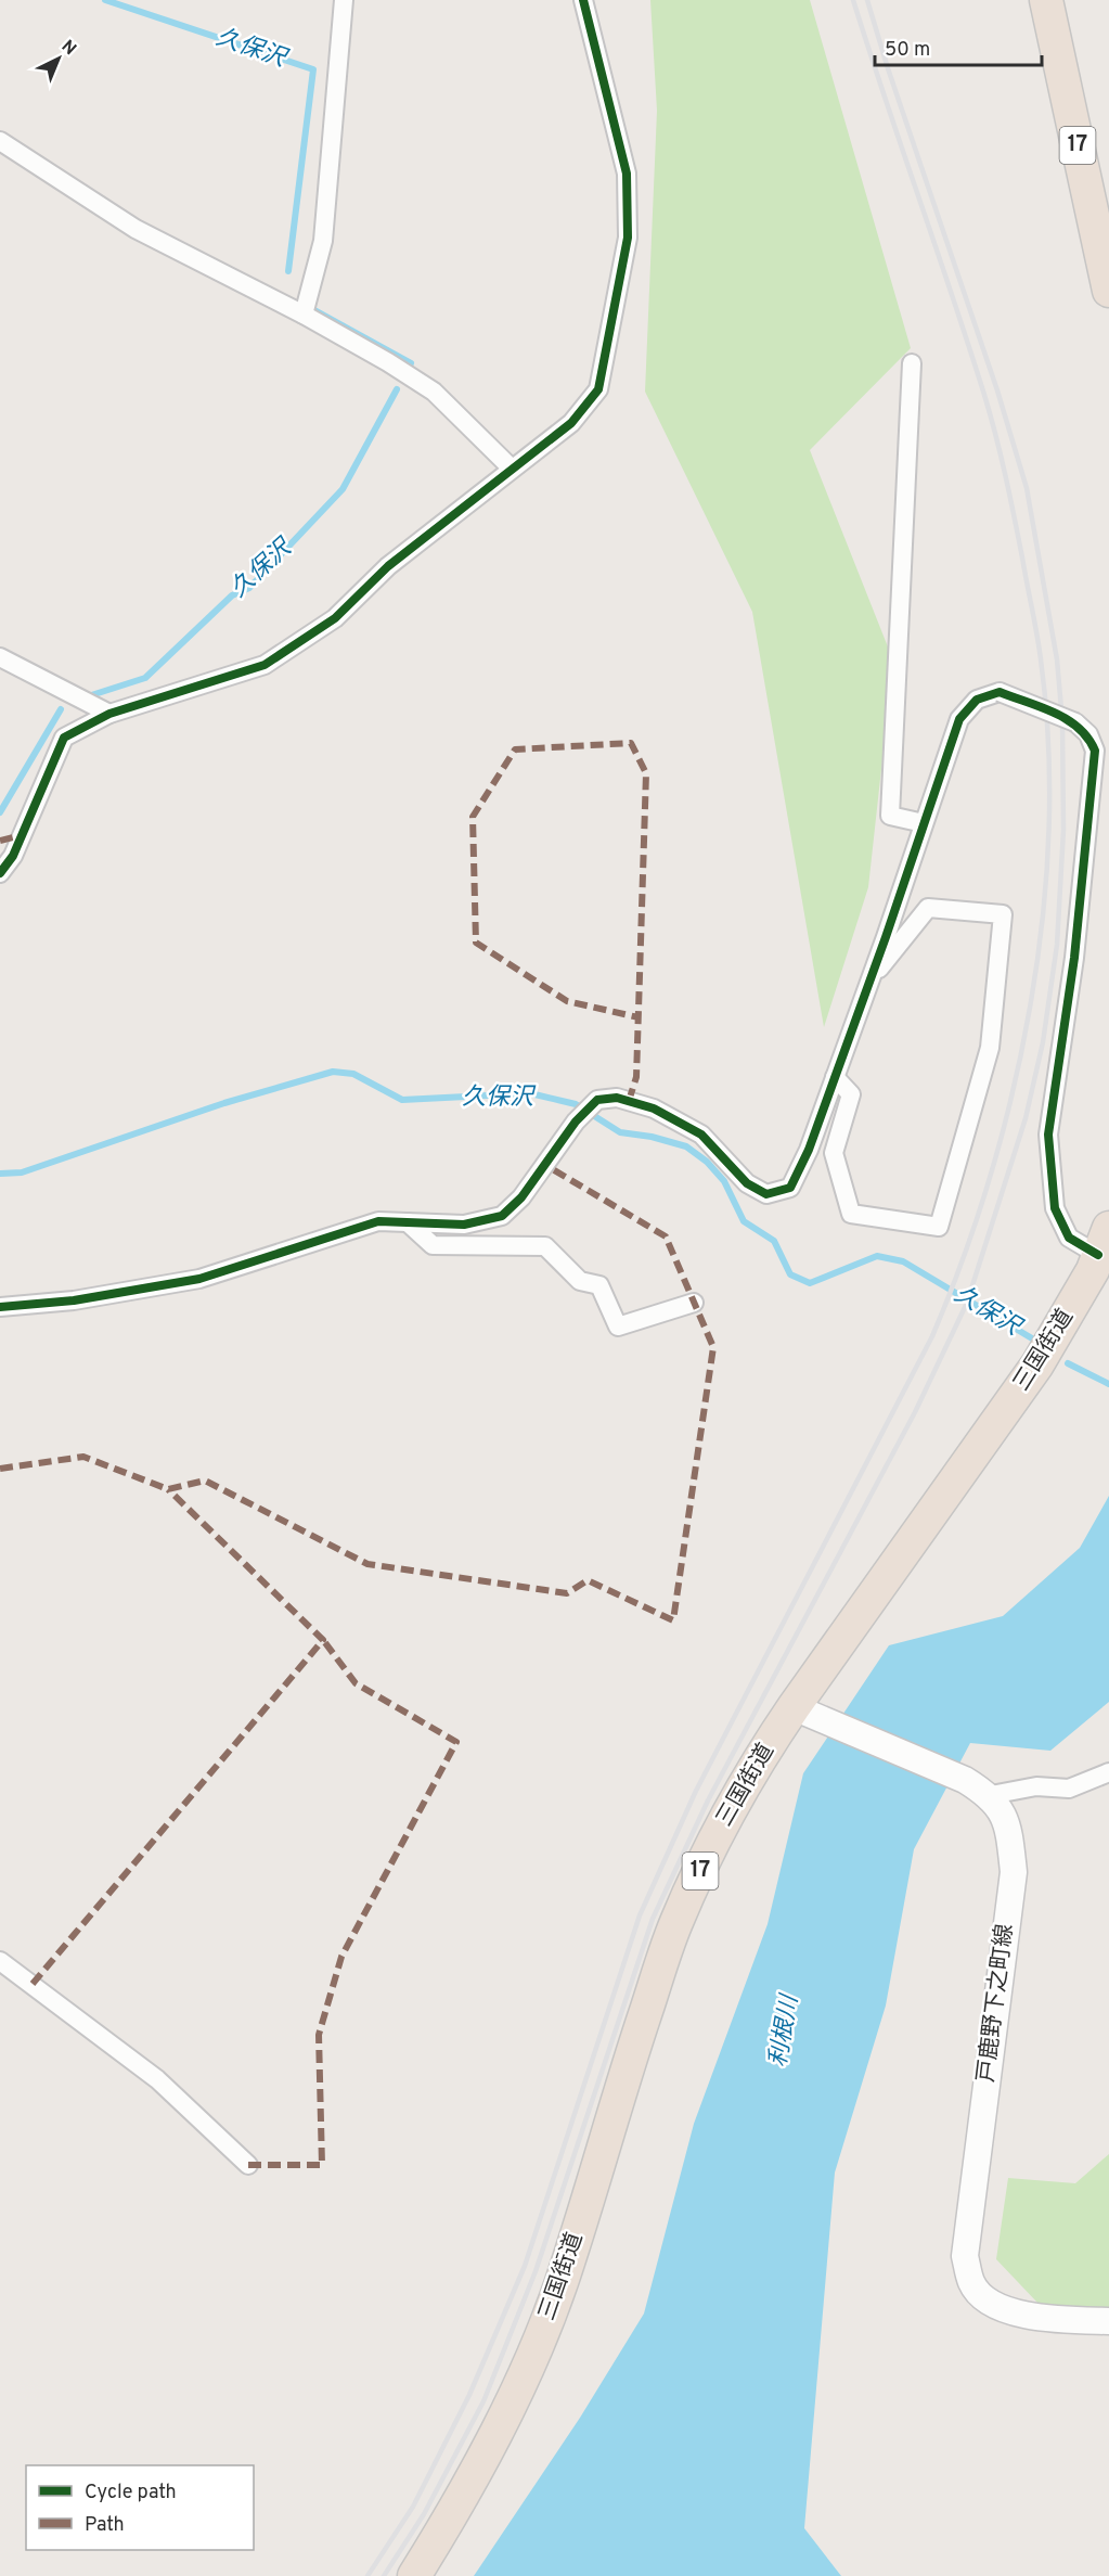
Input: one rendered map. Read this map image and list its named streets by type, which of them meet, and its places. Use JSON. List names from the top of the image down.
{
  "streets": {
    "highway": ["17", "三国街道"],
    "main road": ["戸鹿野下之町線"]
  },
  "crossings": [
    ["三国街道", "戸鹿野下之町線"]
  ],
  "water": ["久保沢", "利根川"],
  "legend": ["Cycle path", "Path"],
  "scale_bar": "50 m",
  "north": "top right"
}
